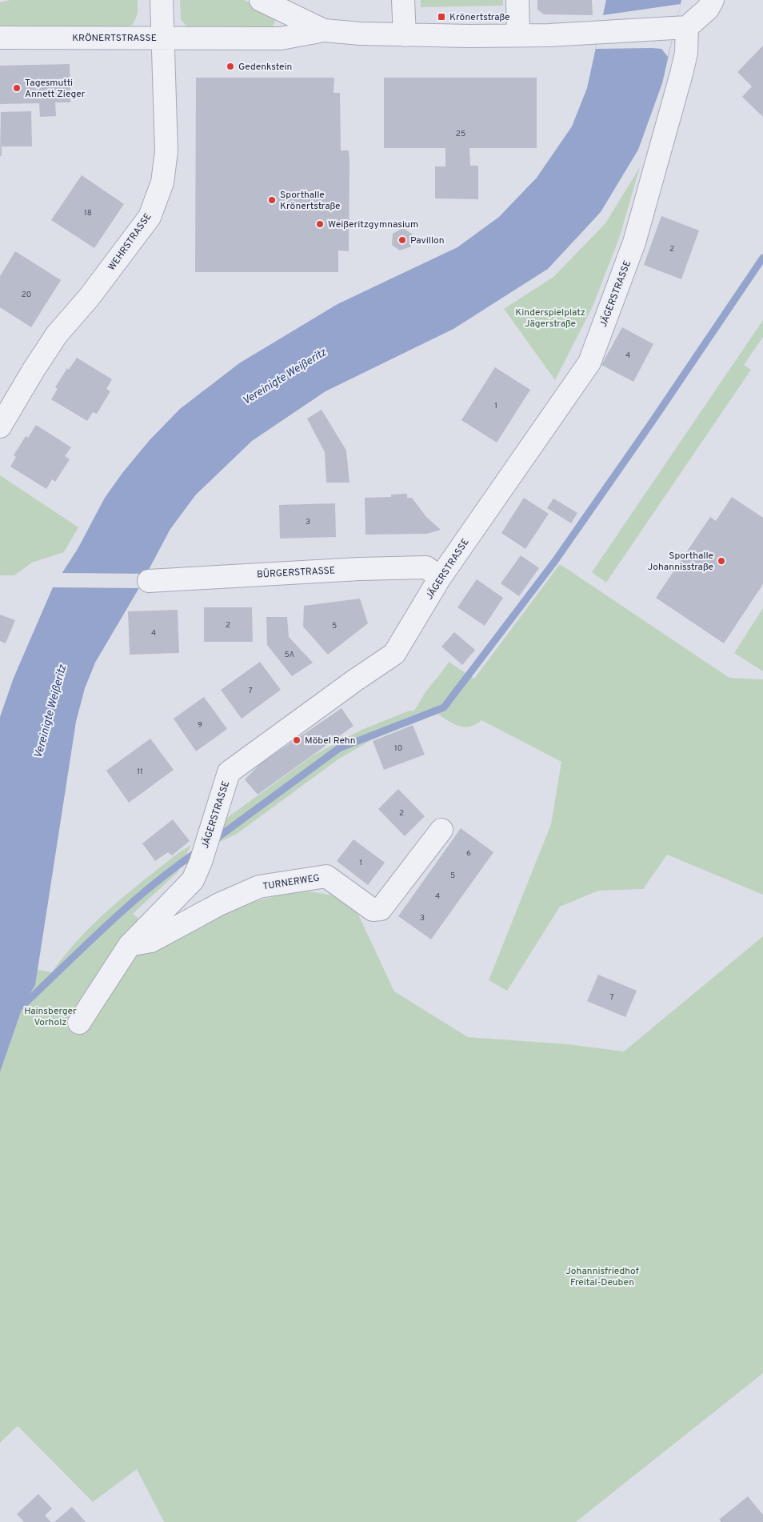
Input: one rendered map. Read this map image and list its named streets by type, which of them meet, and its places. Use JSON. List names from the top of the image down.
{
  "streets": {
    "street": [
      "KRÖNERTSTRASSE",
      "WEHRSTRASSE",
      "JÄGERSTRASSE",
      "BÜRGERSTRASSE",
      "TURNERWEG"
    ]
  },
  "crossings": [
    ["KRÖNERTSTRASSE", "WEHRSTRASSE"],
    ["KRÖNERTSTRASSE", "JÄGERSTRASSE"],
    ["JÄGERSTRASSE", "BÜRGERSTRASSE"],
    ["JÄGERSTRASSE", "TURNERWEG"]
  ],
  "water": ["Vereinigte Weißeritz"],
  "parks": ["Kinderspielplatz Jägerstraße", "Hainsberger Vorholz", "Johannisfriedhof Freital-Deuben"],
  "places": {
    "transit": ["Krönertstraße"],
    "other": [
      "Gedenkstein",
      "Tagesmutti Annett Zieger",
      "Sporthalle Krönertstraße",
      "Weißeritzgymnasium",
      "Pavillon",
      "Sporthalle Johannisstraße",
      "Möbel Rehn"
    ]
  },
  "house_numbers": [
    "25",
    "18",
    "2",
    "20",
    "4",
    "1",
    "3",
    "2",
    "5",
    "4",
    "5A",
    "7",
    "9",
    "10",
    "11",
    "2",
    "6",
    "1",
    "5",
    "4",
    "3",
    "7"
  ]
}
